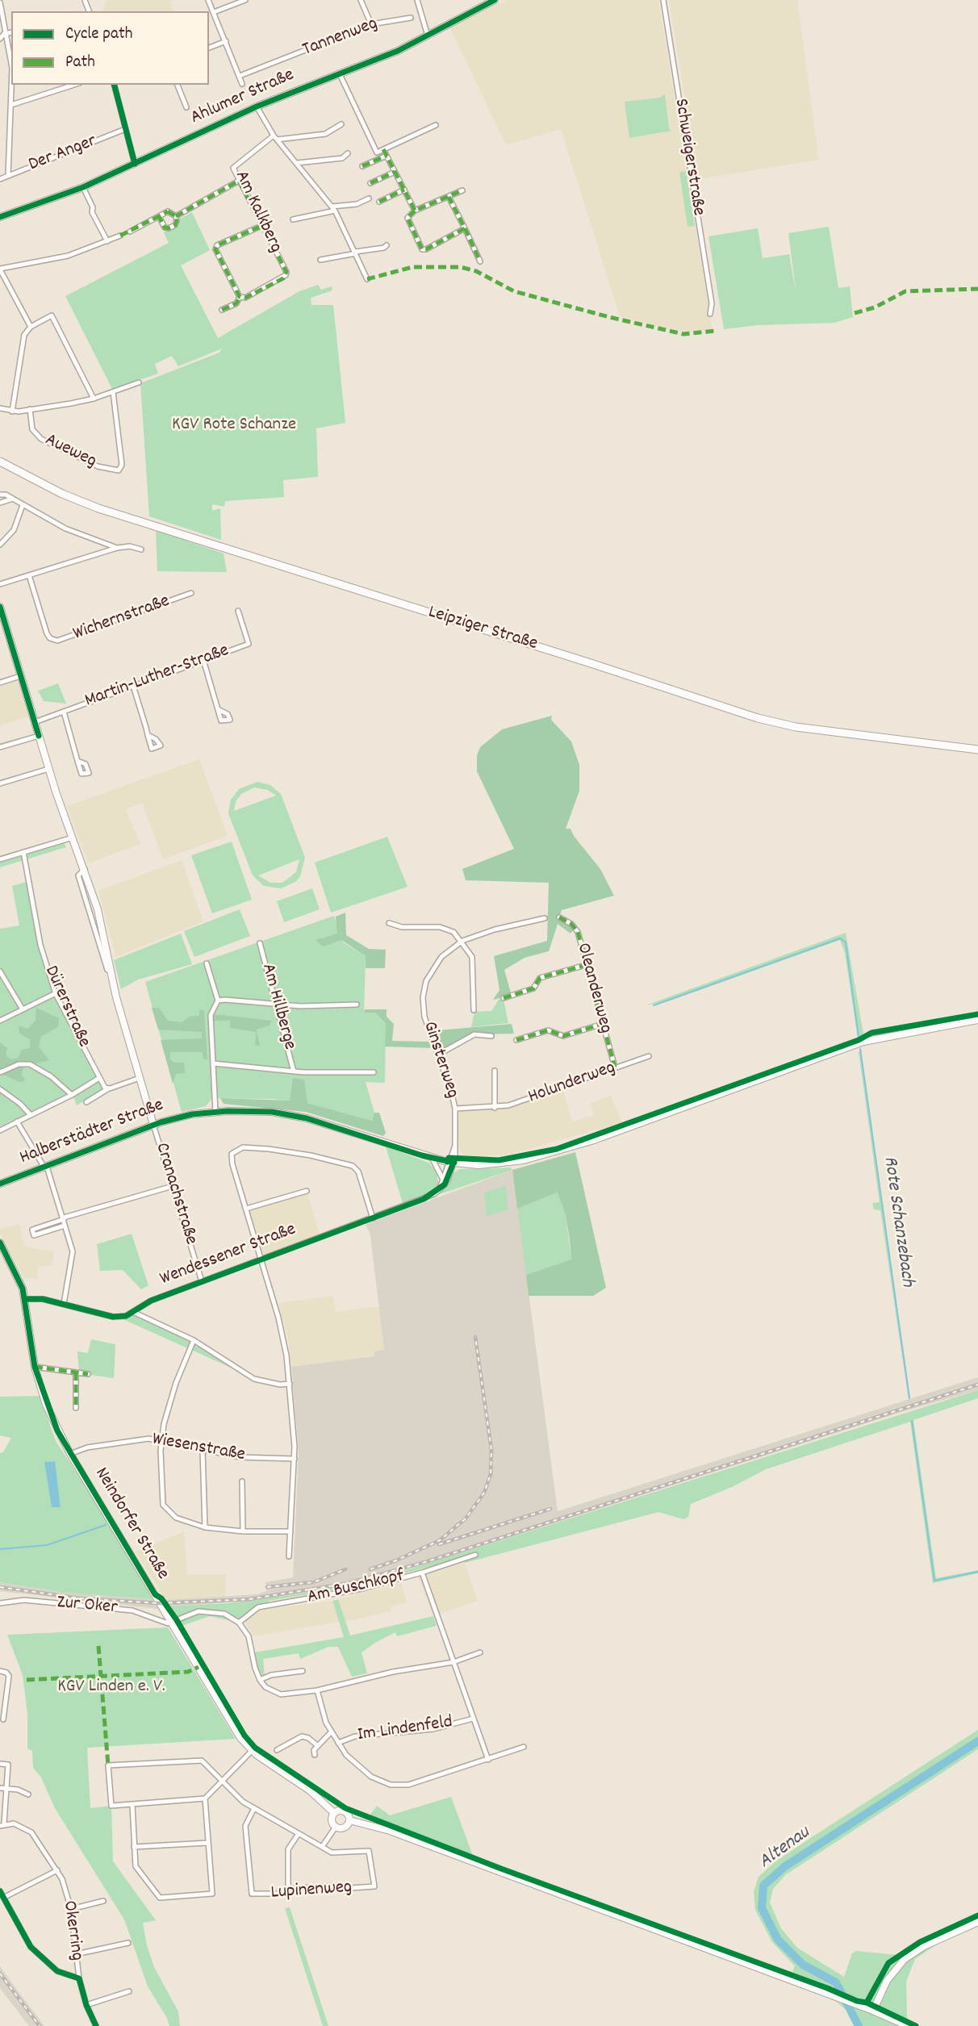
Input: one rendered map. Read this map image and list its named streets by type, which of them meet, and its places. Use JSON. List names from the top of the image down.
{
  "streets": {
    "main road": ["Leipziger Straße"],
    "street": [
      "Tannenweg",
      "Ahlumer Straße",
      "Der Anger",
      "Schweigerstraße",
      "Am Kalkberg",
      "Aueweg",
      "Wichernstraße",
      "Martin-Luther-Straße",
      "Oleanderweg",
      "Dürerstraße",
      "Am Hillberge",
      "Ginsterweg",
      "Holunderweg",
      "Halberstädter Straße",
      "Cranachstraße",
      "Wendessener Straße",
      "Wiesenstraße",
      "Neindorfer Straße",
      "Am Buschkopf",
      "Zur Oker",
      "Im Lindenfeld",
      "Lupinenweg",
      "Okerring"
    ]
  },
  "crossings": [
    ["Martin-Luther-Straße", "Cranachstraße"],
    ["Oleanderweg", "Holunderweg"],
    ["Ginsterweg", "Holunderweg"],
    ["Ginsterweg", "Halberstädter Straße"],
    ["Halberstädter Straße", "Cranachstraße"],
    ["Cranachstraße", "Wendessener Straße"],
    ["Wendessener Straße", "Neindorfer Straße"],
    ["Wiesenstraße", "Neindorfer Straße"],
    ["Neindorfer Straße", "Zur Oker"]
  ],
  "water": ["Rote Schanzebach", "Altenau"],
  "parks": ["KGV Rote Schanze", "KGV Linden e. V."],
  "legend": ["Cycle path", "Path"]
}
